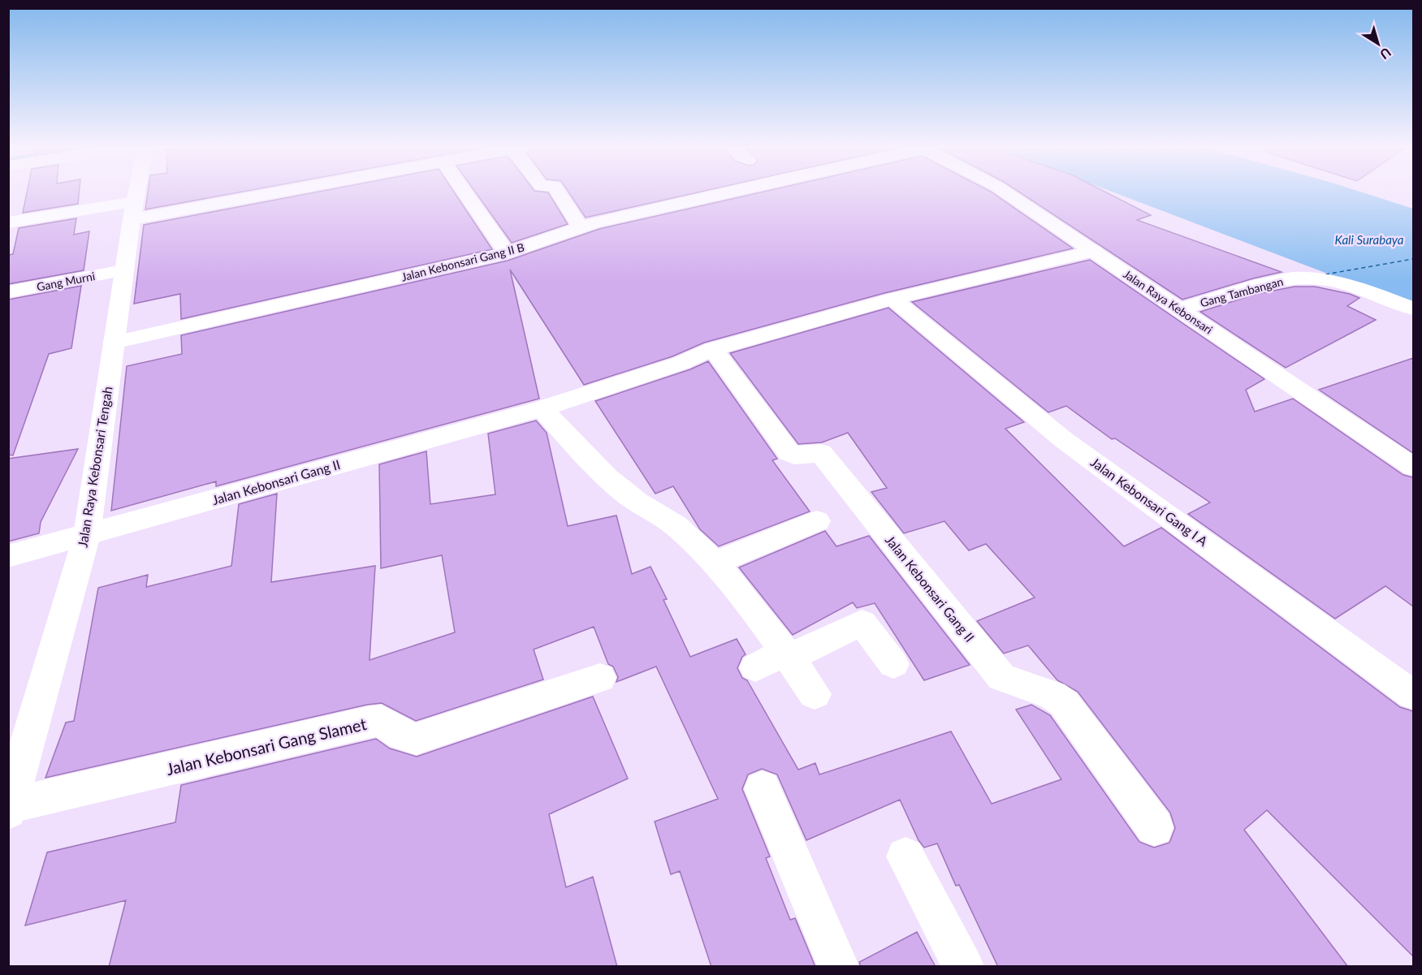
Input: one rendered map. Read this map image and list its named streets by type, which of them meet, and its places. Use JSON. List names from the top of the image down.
{
  "streets": {
    "street": [
      "Jalan Kebonsari Gang II B",
      "Gang Murni",
      "Gang Tambangan",
      "Jalan Raya Kebonsari",
      "Jalan Raya Kebonsari Tengah",
      "Jalan Kebonsari Gang II",
      "Jalan Kebonsari Gang I A",
      "Jalan Kebonsari Gang Slamet"
    ]
  },
  "crossings": [
    ["Jalan Kebonsari Gang II B", "Jalan Raya Kebonsari Tengah"],
    ["Gang Murni", "Jalan Raya Kebonsari Tengah"],
    ["Gang Tambangan", "Jalan Raya Kebonsari"],
    ["Jalan Raya Kebonsari", "Jalan Kebonsari Gang II"],
    ["Jalan Raya Kebonsari Tengah", "Jalan Kebonsari Gang II"],
    ["Jalan Raya Kebonsari Tengah", "Jalan Kebonsari Gang Slamet"],
    ["Jalan Kebonsari Gang II", "Jalan Kebonsari Gang I A"]
  ],
  "water": ["Kali Surabaya"],
  "north": "bottom right"
}
